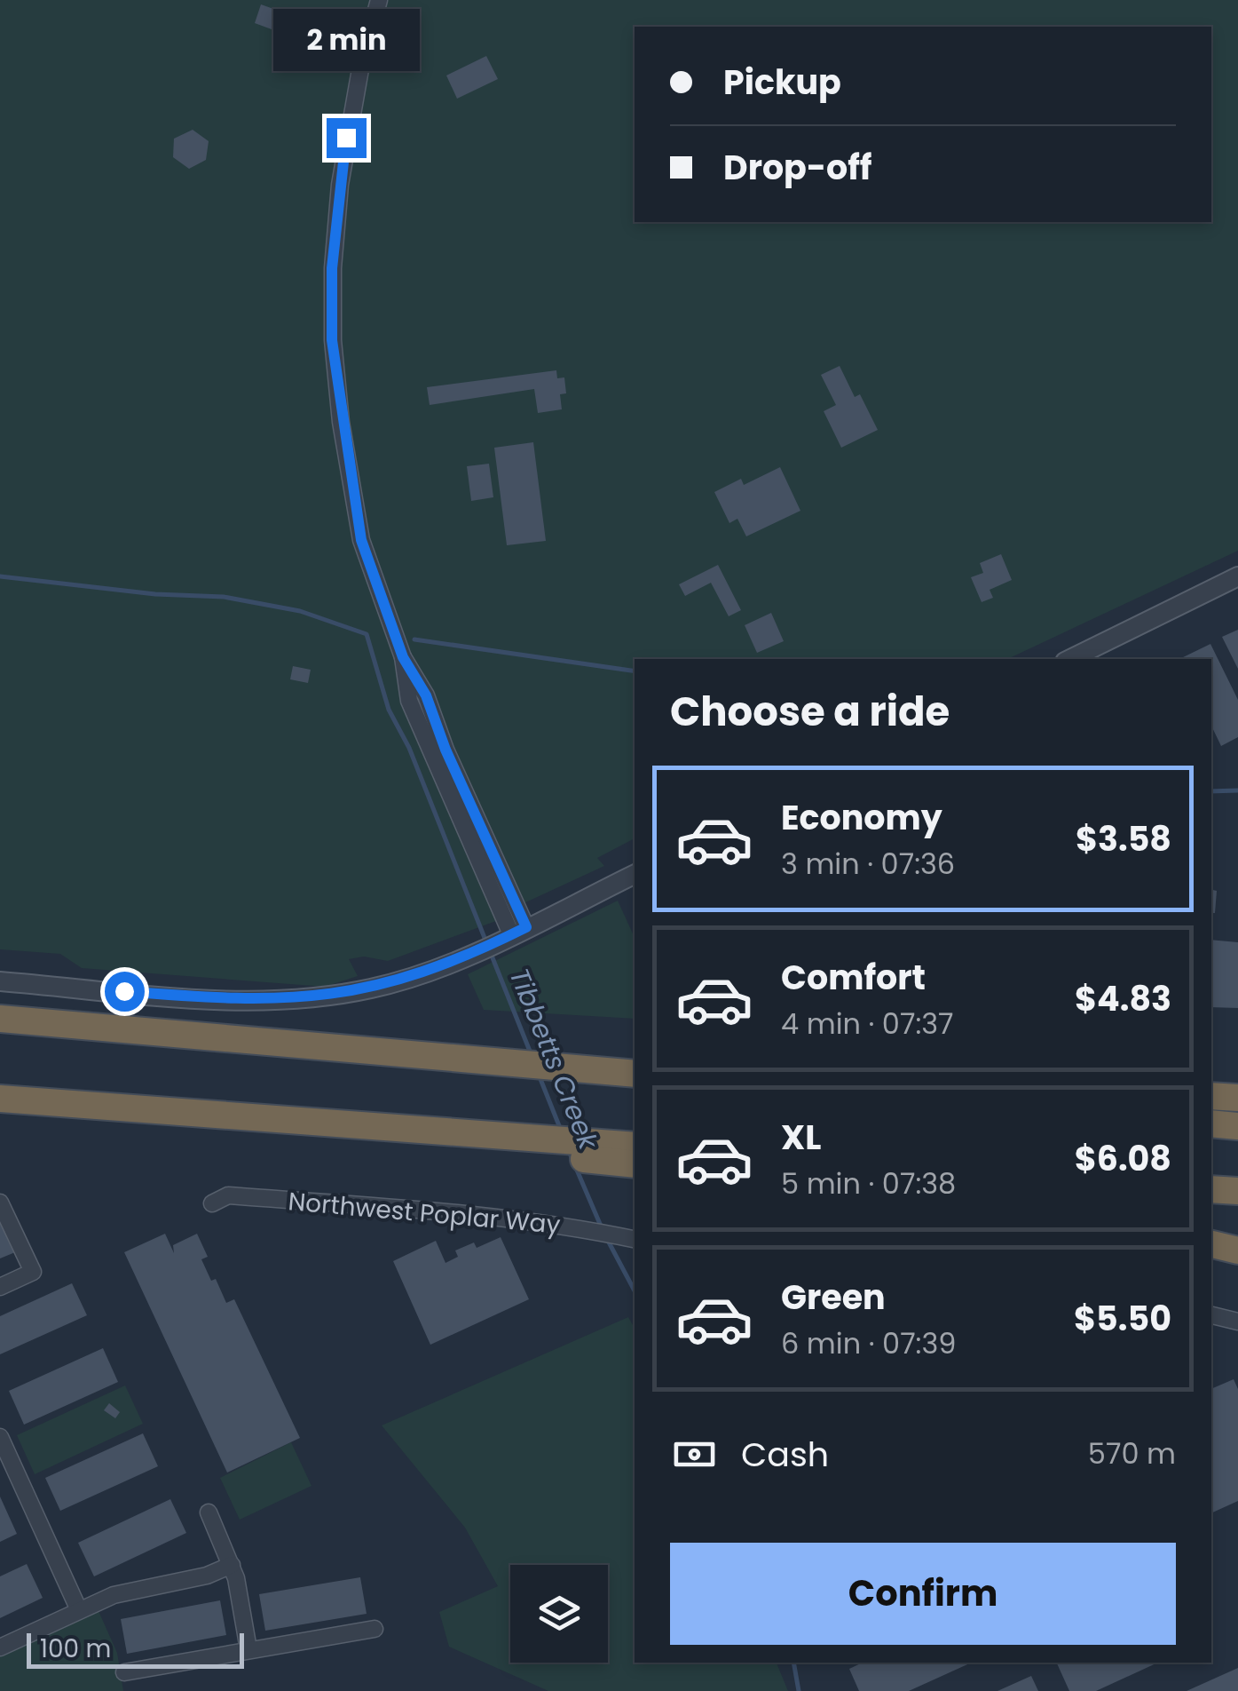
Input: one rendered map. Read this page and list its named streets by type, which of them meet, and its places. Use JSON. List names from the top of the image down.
{
  "streets": {
    "street": ["Northwest Poplar Way"]
  },
  "water": ["Tibbetts Creek"],
  "scale_bar": "100 m",
  "page": {
    "bubble": "2 min",
    "banner": ["Pickup", "Drop-off"],
    "heading": "Choose a ride",
    "list": [
      {
        "name": "Economy",
        "note": "3 min · 07:36",
        "value": "$3.58"
      },
      {
        "name": "Comfort",
        "note": "4 min · 07:37",
        "value": "$4.83"
      },
      {
        "name": "XL",
        "note": "5 min · 07:38",
        "value": "$6.08"
      },
      {
        "name": "Green",
        "note": "6 min · 07:39",
        "value": "$5.50"
      }
    ],
    "pay": ["Cash", "570 m"],
    "buttons": "Confirm",
    "scale": "100 m"
  }
}
